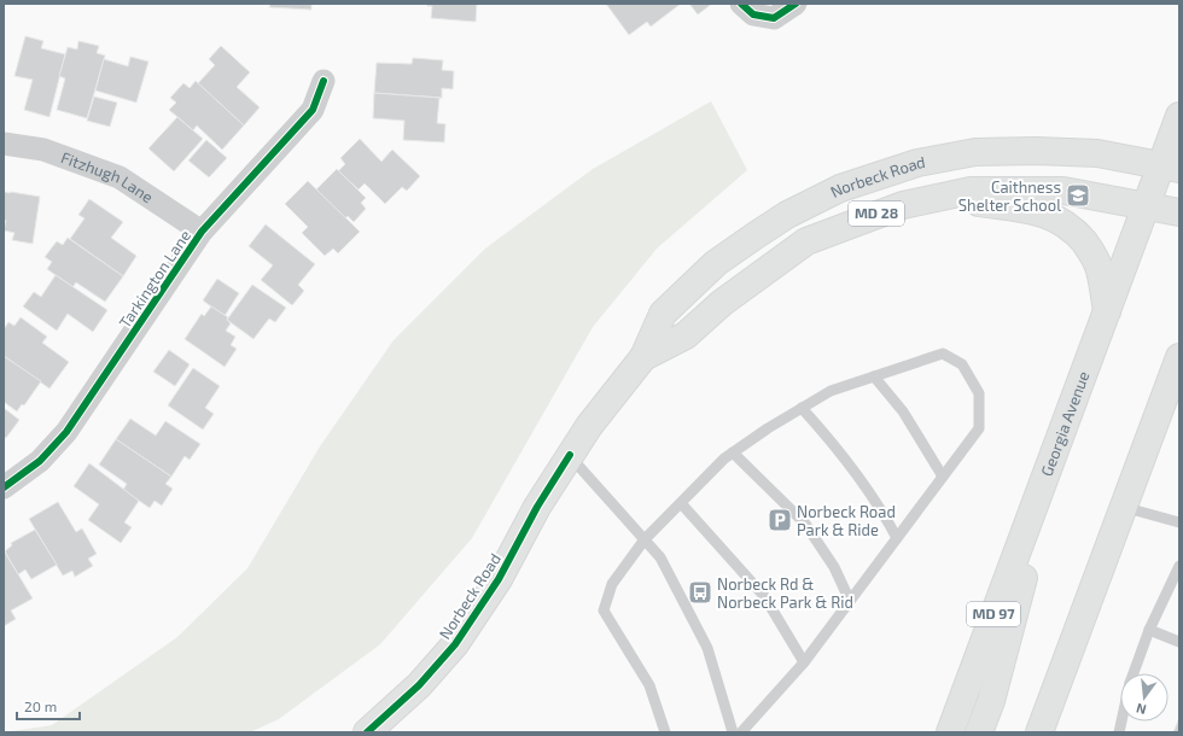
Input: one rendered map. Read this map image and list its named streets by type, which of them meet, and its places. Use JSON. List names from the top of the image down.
{
  "streets": {
    "main road": [
      "Norbeck Road",
      "MD 28",
      "Georgia Avenue",
      "MD 97"
    ],
    "street": ["Fitzhugh Lane", "Tarkington Lane"]
  },
  "crossings": [
    ["Fitzhugh Lane", "Tarkington Lane"],
    ["Norbeck Road", "Georgia Avenue"]
  ],
  "places": {
    "school or university": ["Caithness Shelter School"],
    "parking": ["Norbeck Road Park & Ride"],
    "bus stop": ["Norbeck Rd & Norbeck Park & Rid"]
  },
  "scale_bar": "20 m",
  "north": "bottom"
}
